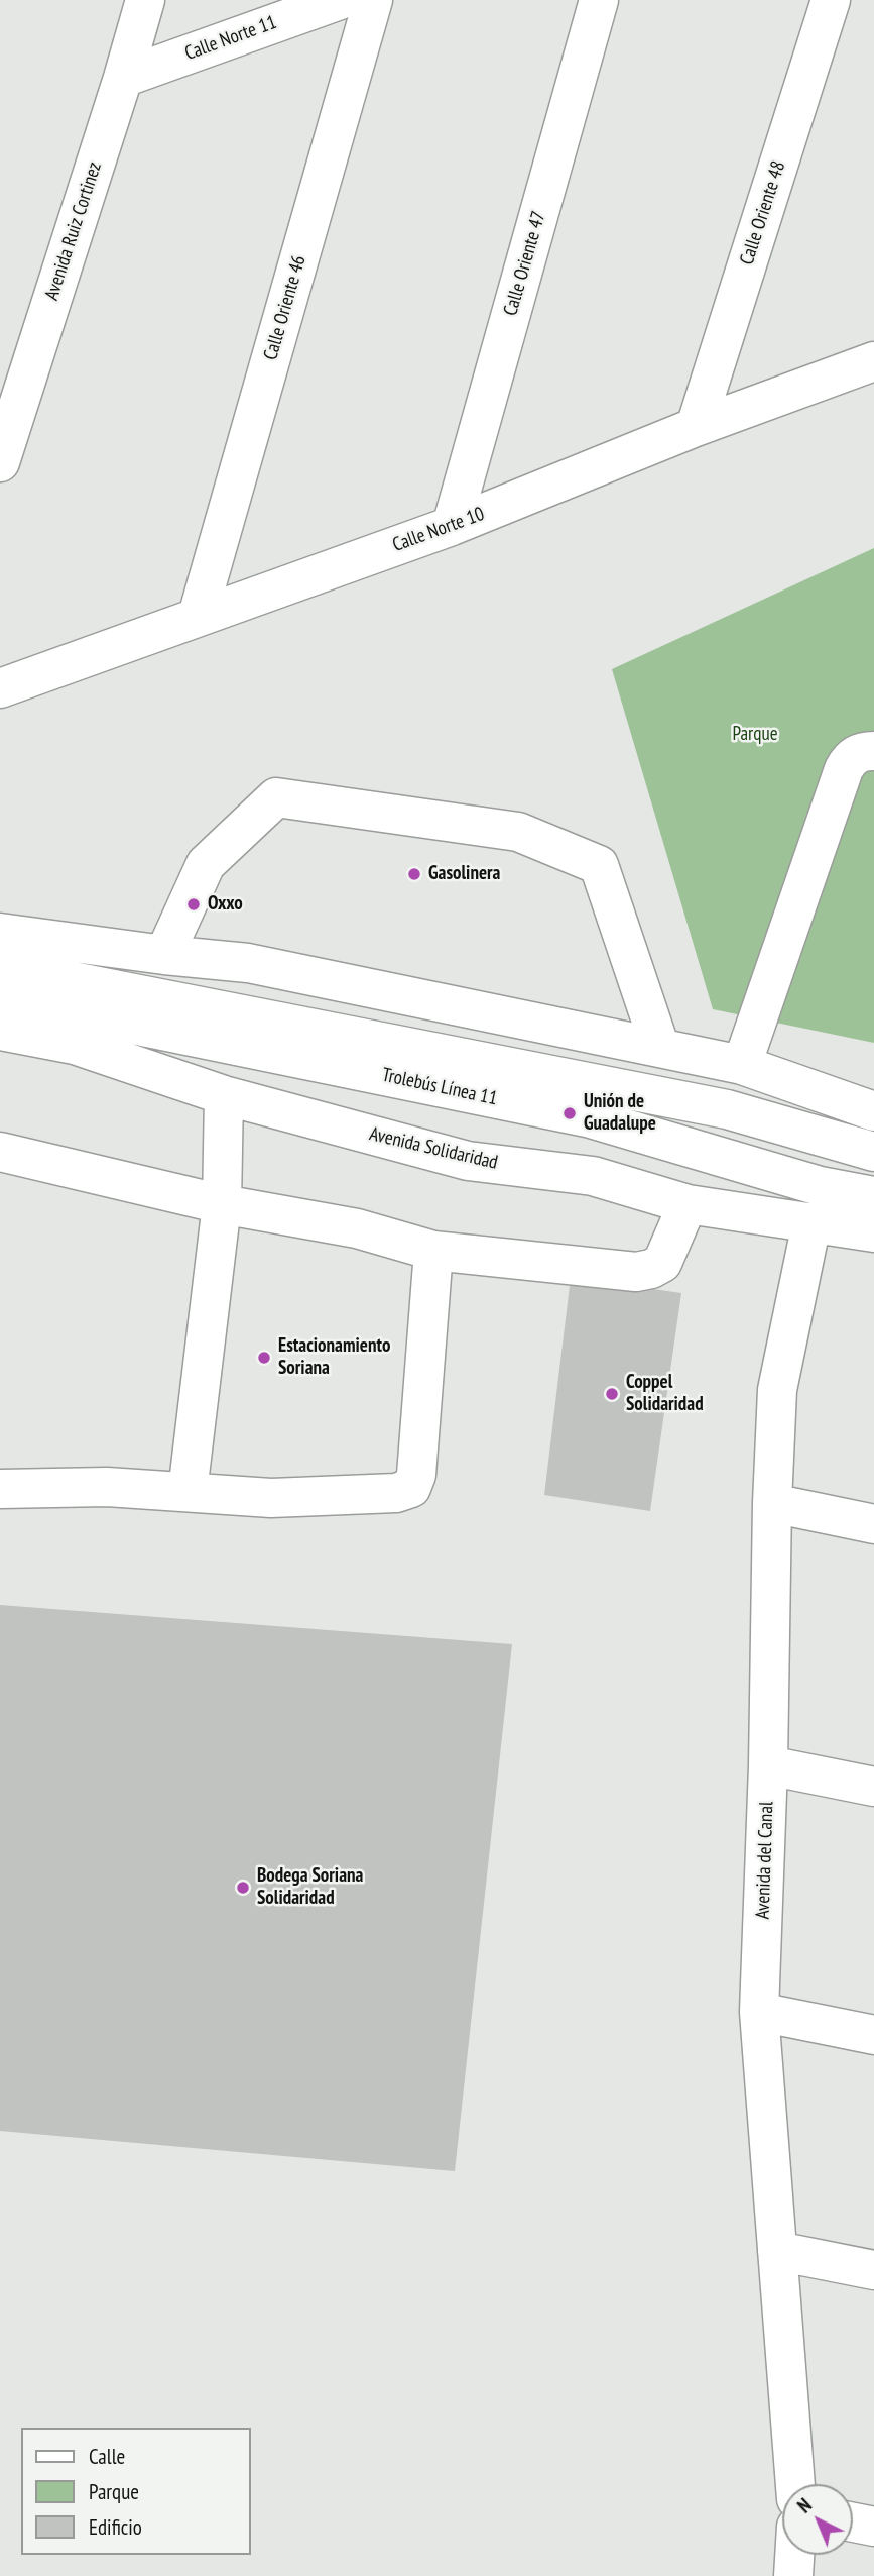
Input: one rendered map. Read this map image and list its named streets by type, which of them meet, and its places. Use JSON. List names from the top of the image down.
{
  "streets": {
    "street": [
      "Calle Norte 11",
      "Calle Oriente 48",
      "Avenida Ruiz Cortinez",
      "Calle Oriente 47",
      "Calle Oriente 46",
      "Calle Norte 10",
      "Trolebús Línea 11",
      "Avenida Solidaridad",
      "Avenida del Canal"
    ]
  },
  "crossings": [
    ["Calle Norte 11", "Avenida Ruiz Cortinez"],
    ["Calle Oriente 48", "Calle Norte 10"],
    ["Calle Oriente 47", "Calle Norte 10"],
    ["Calle Oriente 46", "Calle Norte 10"],
    ["Avenida Solidaridad", "Avenida del Canal"]
  ],
  "parks": ["Parque"],
  "places": [
    "Gasolinera",
    "Oxxo",
    "Unión de Guadalupe",
    "Estacionamiento Soriana",
    "Coppel Solidaridad",
    "Bodega Soriana Solidaridad"
  ],
  "legend": ["Calle", "Parque", "Edificio"],
  "north": "top left"
}
